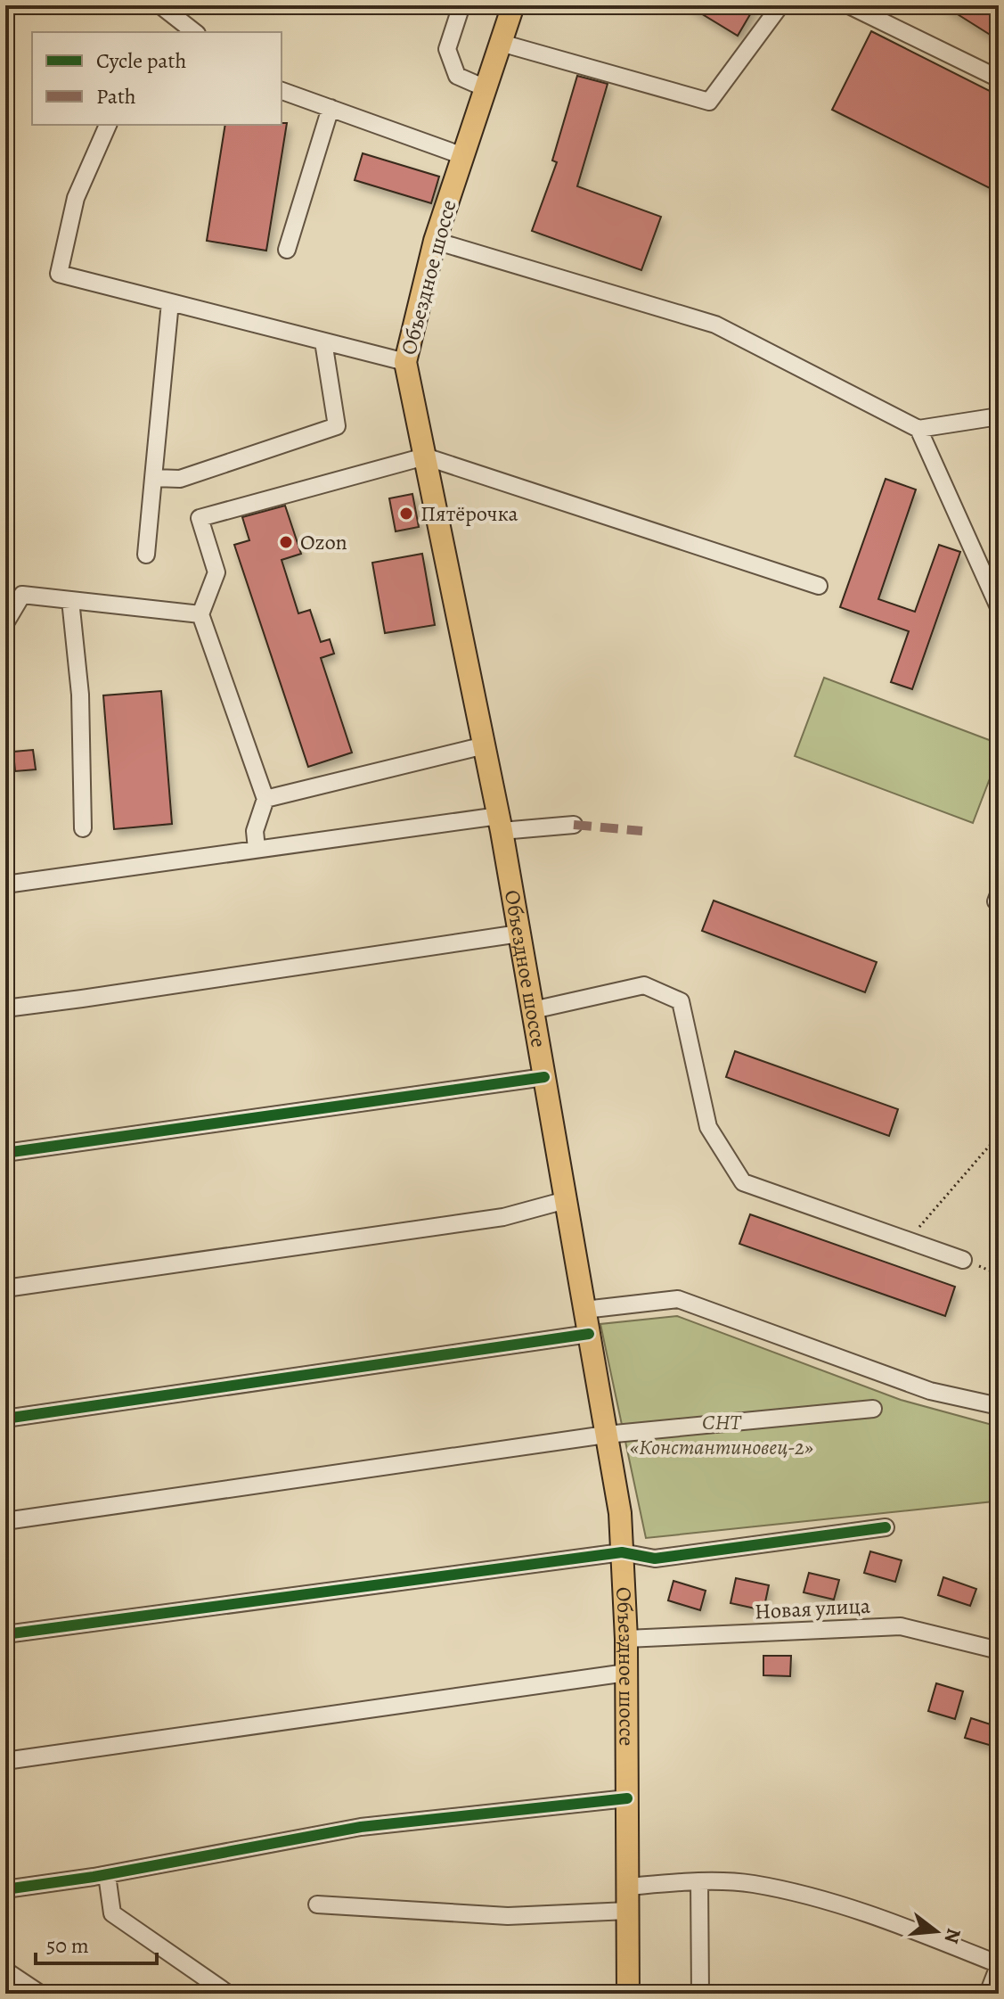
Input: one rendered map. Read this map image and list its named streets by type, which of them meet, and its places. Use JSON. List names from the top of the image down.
{
  "streets": {
    "main road": ["Объездное шоссе"],
    "street": ["Новая улица"]
  },
  "crossings": [
    ["Объездное шоссе", "Новая улица"]
  ],
  "parks": ["СНТ «Константиновец-2»"],
  "places": ["Пятёрочка", "Ozon"],
  "legend": ["Cycle path", "Path"],
  "scale_bar": "50 m",
  "north": "right"
}
